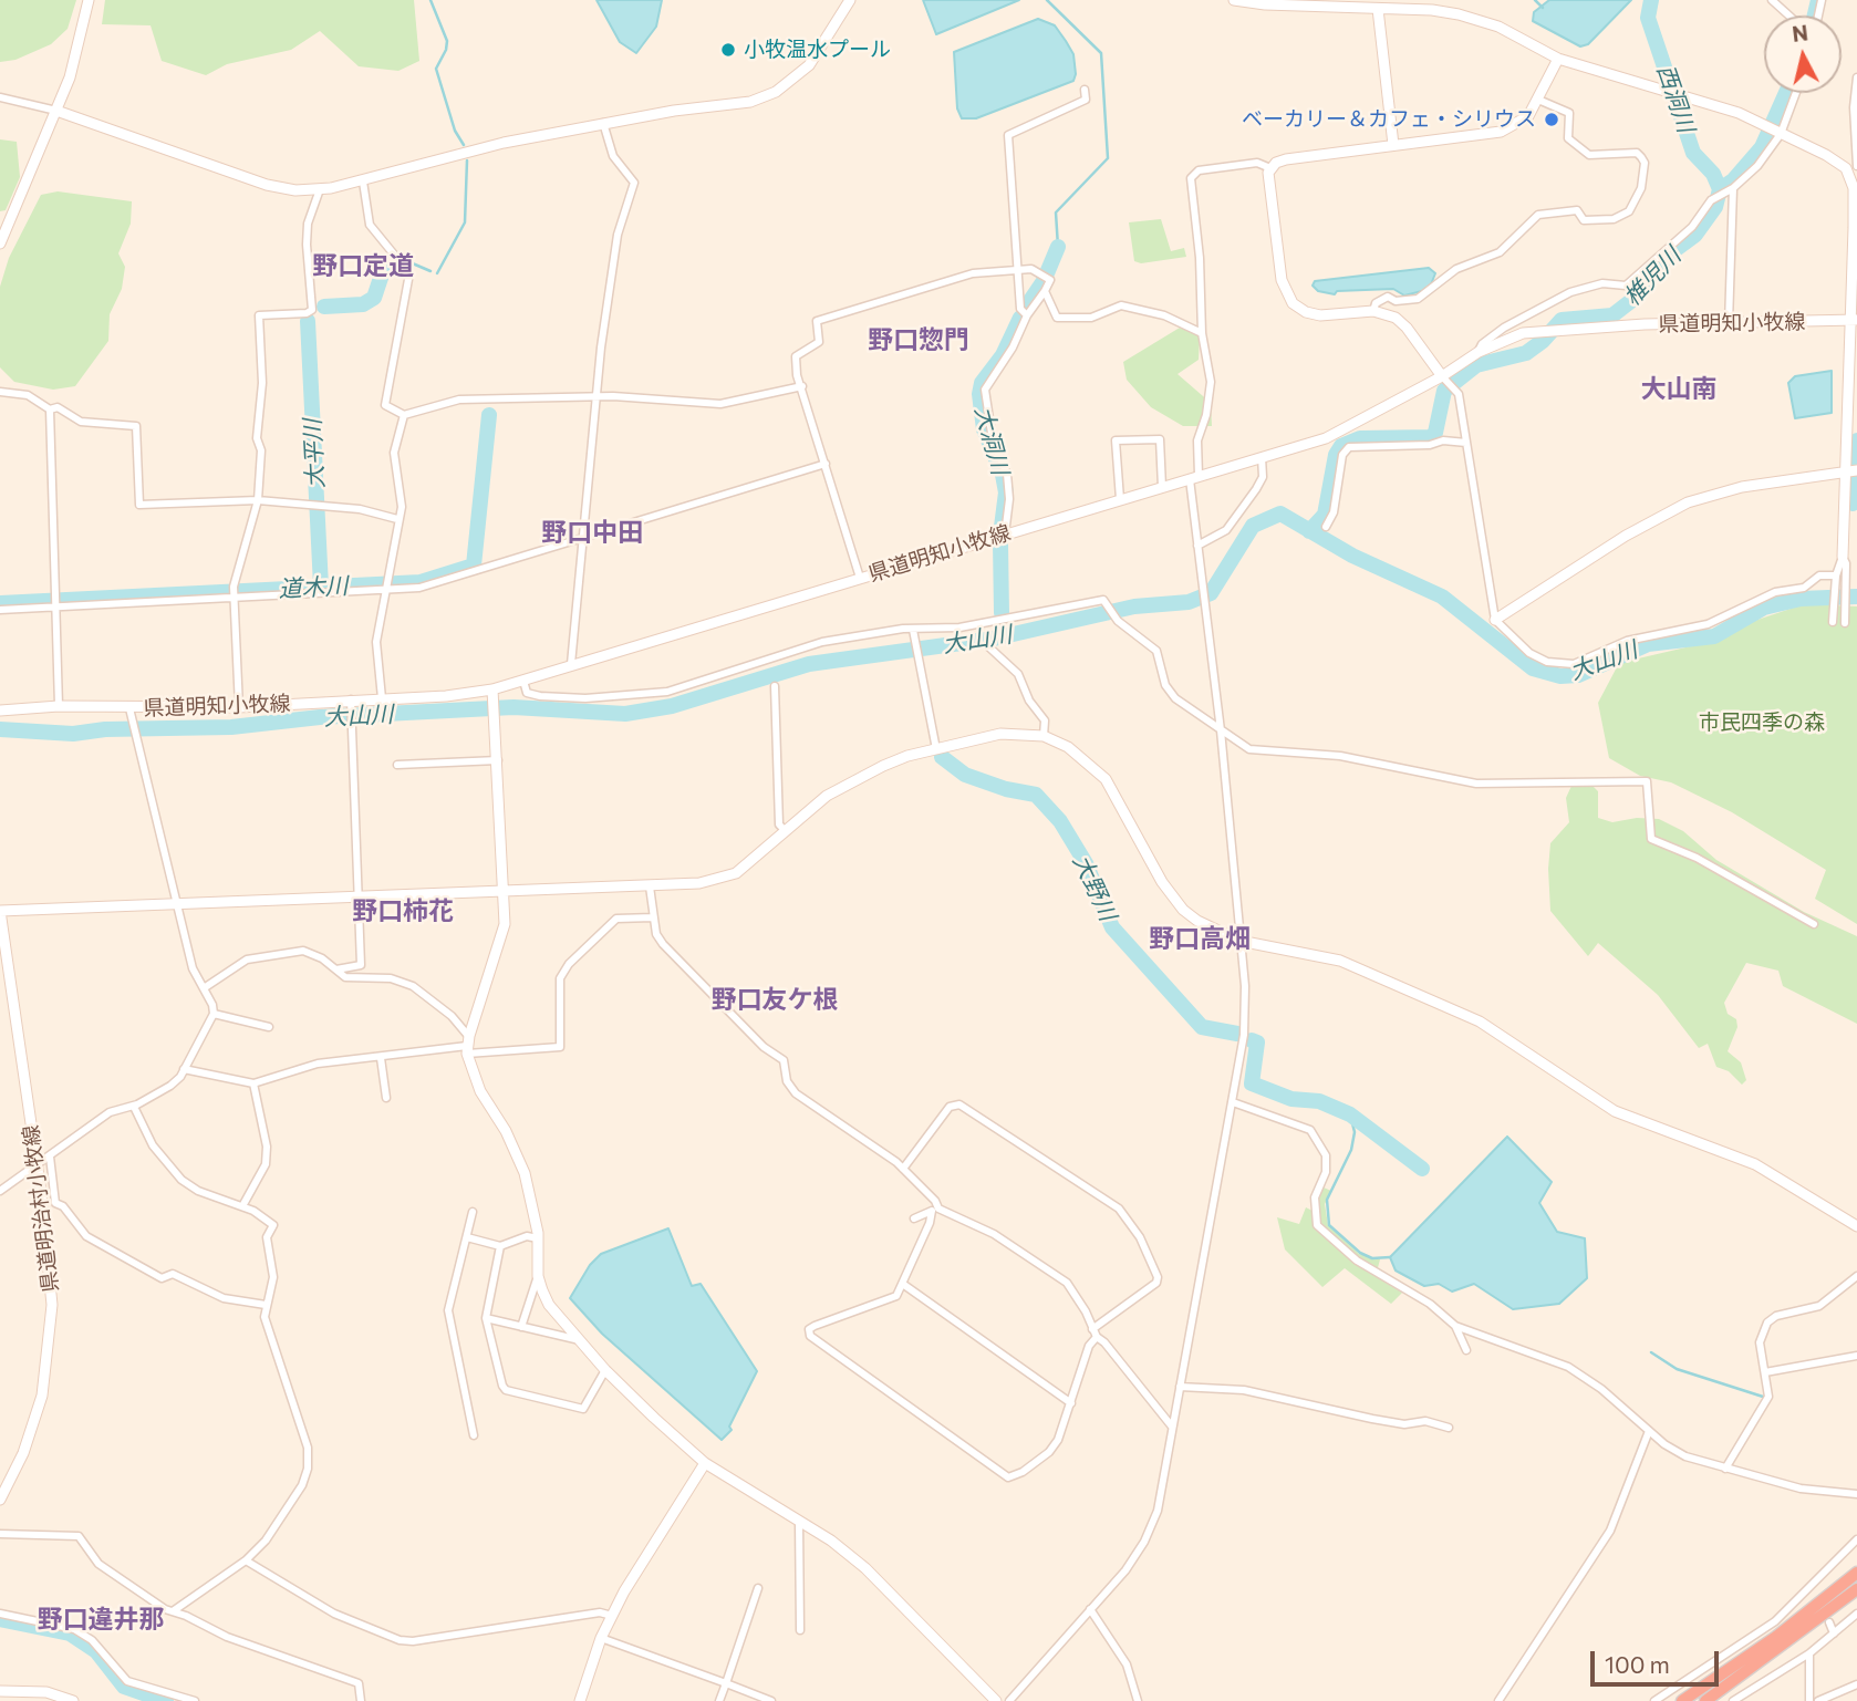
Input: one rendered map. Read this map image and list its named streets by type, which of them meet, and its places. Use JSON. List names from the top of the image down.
{
  "streets": {
    "street": ["県道明知小牧線", "県道明治村小牧線"]
  },
  "districts": [
    "野口定道",
    "野口惣門",
    "大山南",
    "野口中田",
    "野口柿花",
    "野口高畑",
    "野口友ケ根",
    "野口違井那"
  ],
  "water": [
    "西洞川",
    "椎児川",
    "大洞川",
    "大平川",
    "道木川",
    "大山川",
    "大野川"
  ],
  "parks": ["市民四季の森"],
  "places": ["小牧温水プール", "ベーカリー＆カフェ・シリウス"],
  "scale_bar": "100 m",
  "north": "top"
}
